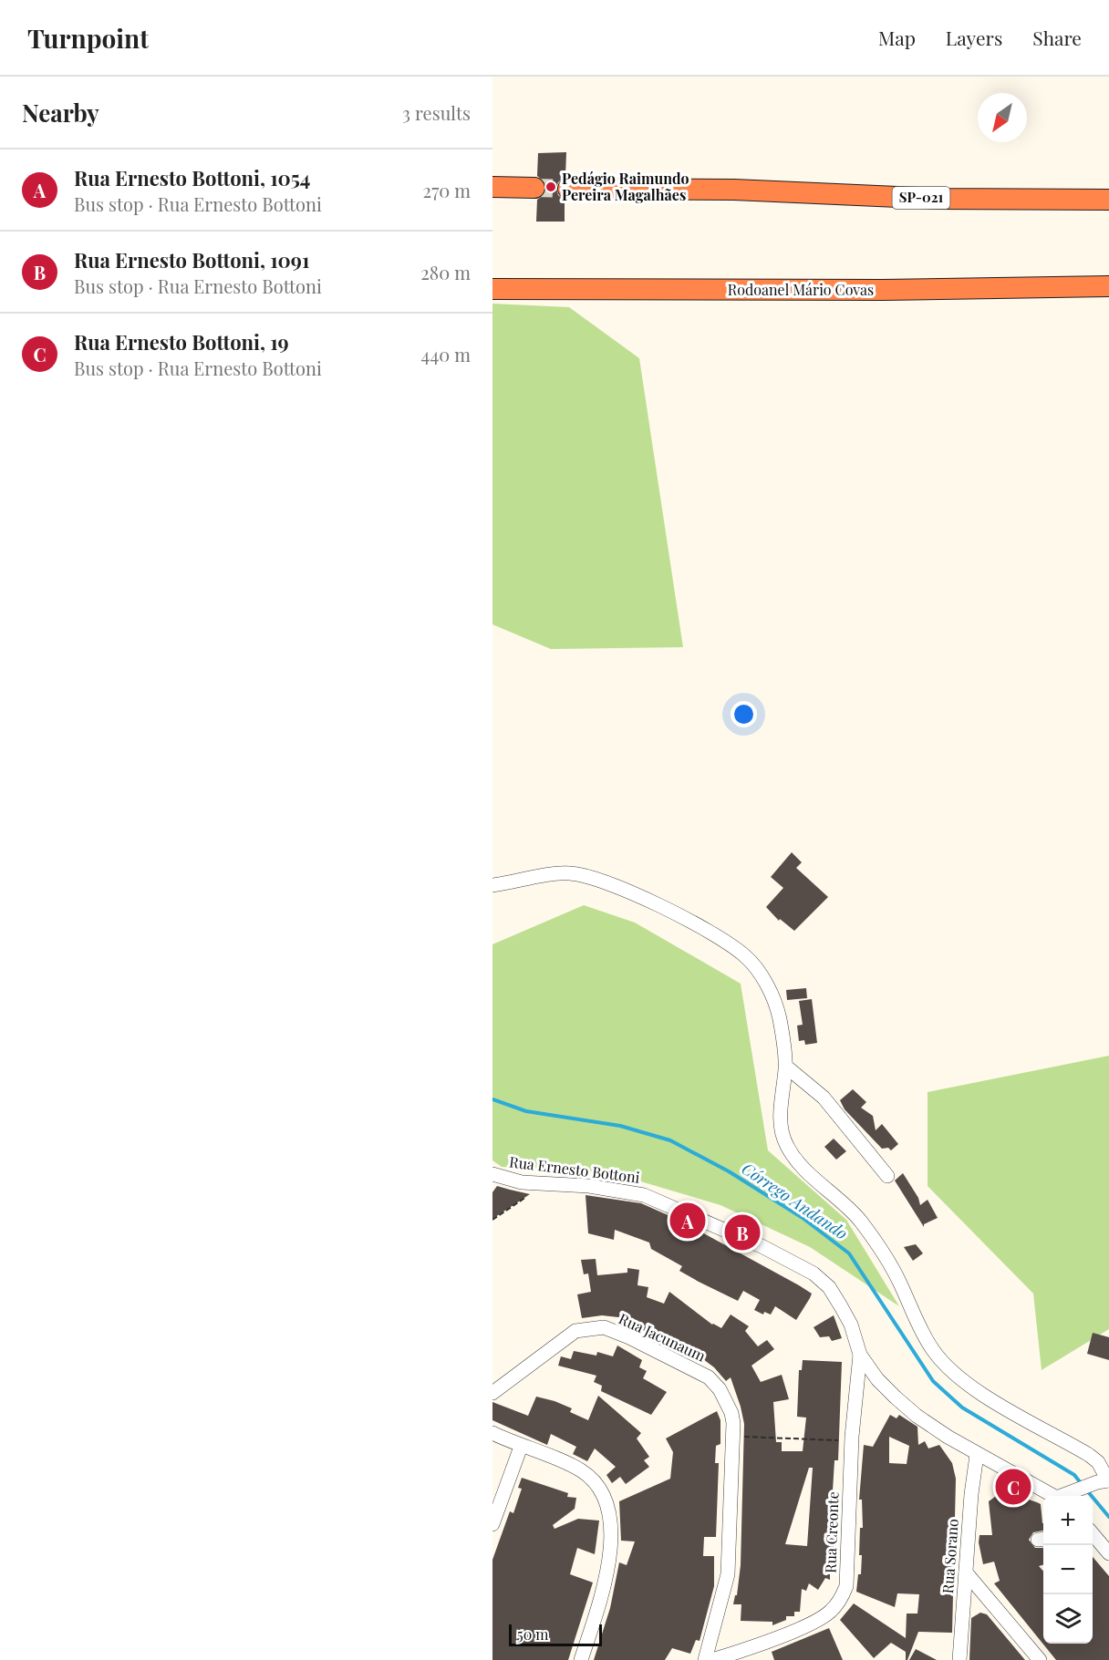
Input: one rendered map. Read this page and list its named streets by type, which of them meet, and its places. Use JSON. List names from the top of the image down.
{
  "streets": {
    "highway": ["SP-021", "Rodoanel Mário Covas"],
    "street": [
      "Rua Ernesto Bottoni",
      "Rua Jacunaum",
      "Rua Creonte",
      "Rua Sorano"
    ]
  },
  "crossings": [
    ["Rua Ernesto Bottoni", "Rua Creonte"],
    ["Rua Ernesto Bottoni", "Rua Sorano"]
  ],
  "water": ["Córrego Andando"],
  "places": ["Pedágio Raimundo Pereira Magalhães"],
  "scale_bar": "50 m",
  "north": "bottom left",
  "page": {
    "header": "Turnpoint",
    "nav": ["Map", "Layers", "Share"],
    "heading": ["Nearby", "3 results"],
    "list": [
      {
        "mark": "A",
        "name": "Rua Ernesto Bottoni, 1054",
        "note": "Bus stop · Rua Ernesto Bottoni",
        "value": "270 m"
      },
      {
        "mark": "B",
        "name": "Rua Ernesto Bottoni, 1091",
        "note": "Bus stop · Rua Ernesto Bottoni",
        "value": "280 m"
      },
      {
        "mark": "C",
        "name": "Rua Ernesto Bottoni, 19",
        "note": "Bus stop · Rua Ernesto Bottoni",
        "value": "440 m"
      }
    ],
    "pins": ["A", "B", "C"],
    "map_buttons": ["+", "−"],
    "scale": "50 m"
  }
}
